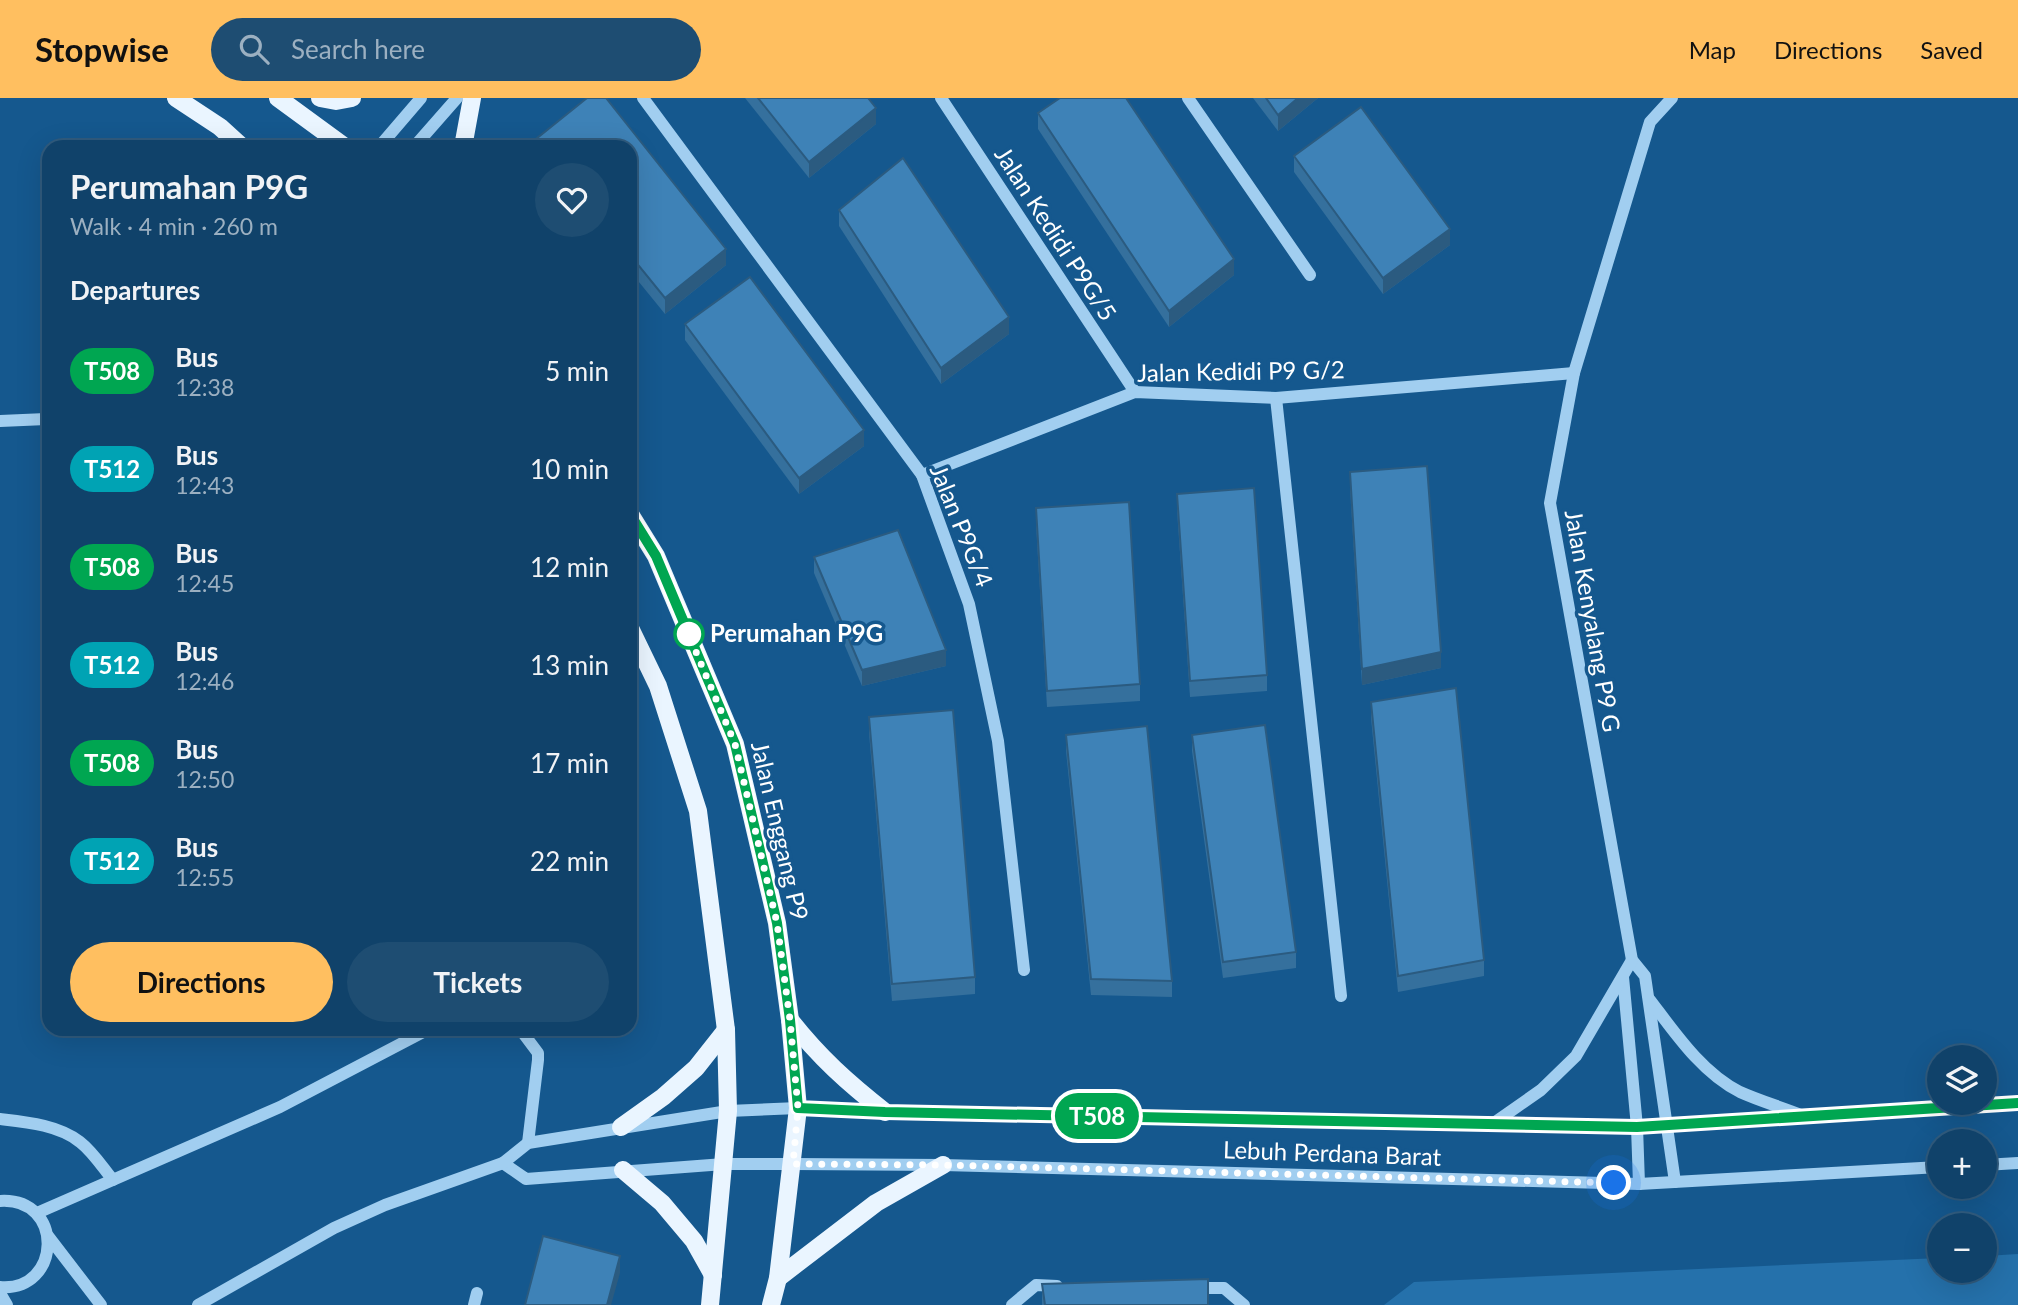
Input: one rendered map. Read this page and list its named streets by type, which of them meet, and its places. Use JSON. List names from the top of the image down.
{
  "streets": {
    "main road": ["Jalan Enggang P9"],
    "street": [
      "Jalan Kedidi P9G/5",
      "Jalan Kedidi P9 G/2",
      "Jalan P9G/4",
      "Jalan Kenyalang P9 G",
      "Lebuh Perdana Barat"
    ]
  },
  "crossings": [
    ["Jalan Kedidi P9G/5", "Jalan Kedidi P9 G/2"],
    ["Jalan Kedidi P9 G/2", "Jalan P9G/4"],
    ["Jalan Kedidi P9 G/2", "Jalan Kenyalang P9 G"],
    ["Jalan Kenyalang P9 G", "Lebuh Perdana Barat"],
    ["Jalan Enggang P9", "Lebuh Perdana Barat"]
  ],
  "places": ["Perumahan P9G"],
  "lines": ["bus line T508"],
  "page": {
    "header": "Stopwise",
    "search": "Search here",
    "nav": ["Map", "Directions", "Saved"],
    "on_map": "T508",
    "heading": [
      ["Perumahan P9G", "Walk · 4 min · 260 m"],
      "Departures"
    ],
    "list": [
      {
        "mark": "T508",
        "name": "Bus",
        "note": "12:38",
        "value": "5 min"
      },
      {
        "mark": "T512",
        "name": "Bus",
        "note": "12:43",
        "value": "10 min"
      },
      {
        "mark": "T508",
        "name": "Bus",
        "note": "12:45",
        "value": "12 min"
      },
      {
        "mark": "T512",
        "name": "Bus",
        "note": "12:46",
        "value": "13 min"
      },
      {
        "mark": "T508",
        "name": "Bus",
        "note": "12:50",
        "value": "17 min"
      },
      {
        "mark": "T512",
        "name": "Bus",
        "note": "12:55",
        "value": "22 min"
      }
    ],
    "buttons": ["Directions", "Tickets"],
    "map_buttons": ["+", "−"]
  }
}
